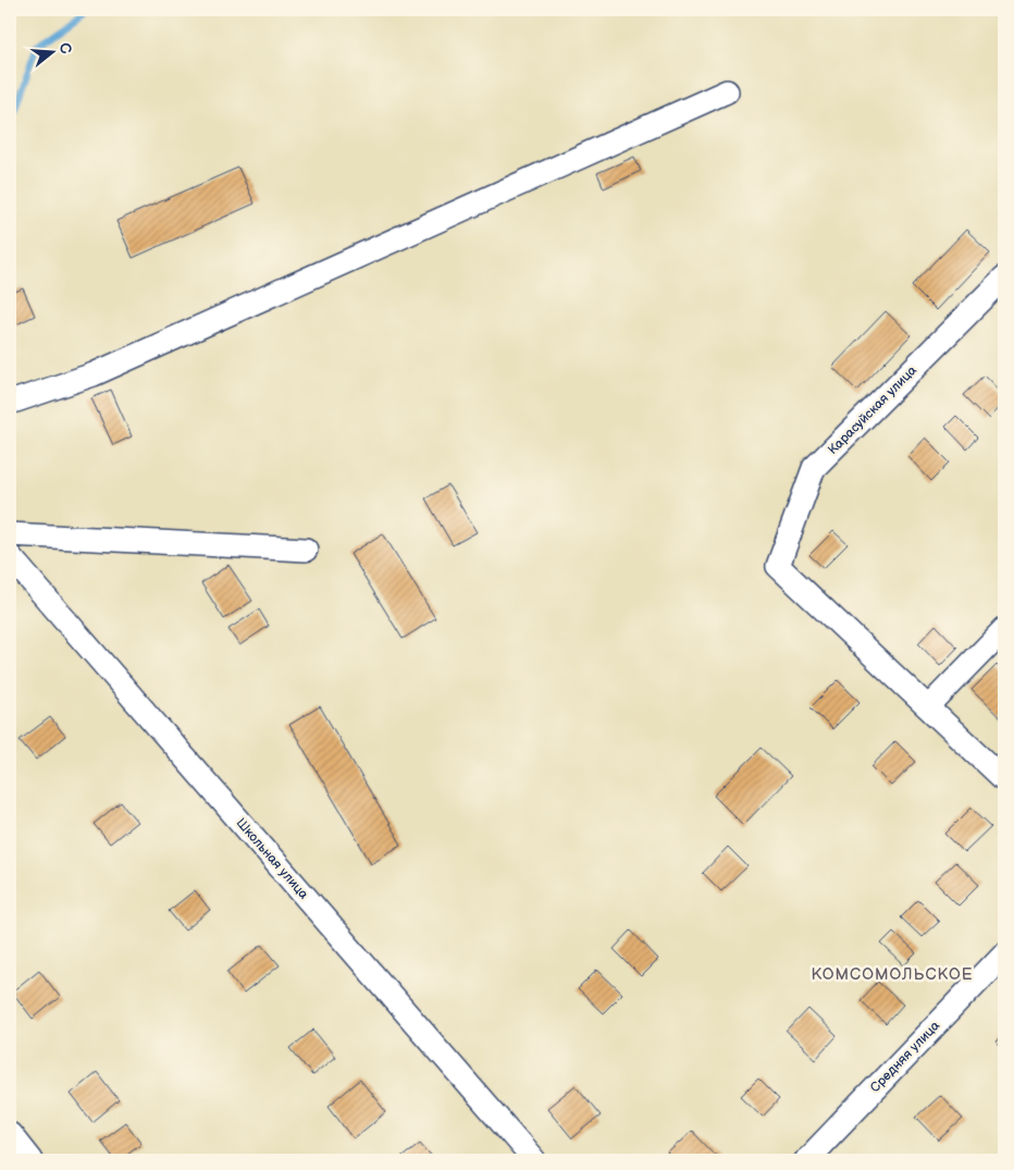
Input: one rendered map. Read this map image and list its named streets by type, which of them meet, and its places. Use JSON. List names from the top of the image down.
{
  "streets": {
    "street": ["Карасуйская улица", "Школьная улица", "Средняя улица"]
  },
  "districts": ["КОМСОМОЛЬСКОЕ"],
  "north": "right"
}
